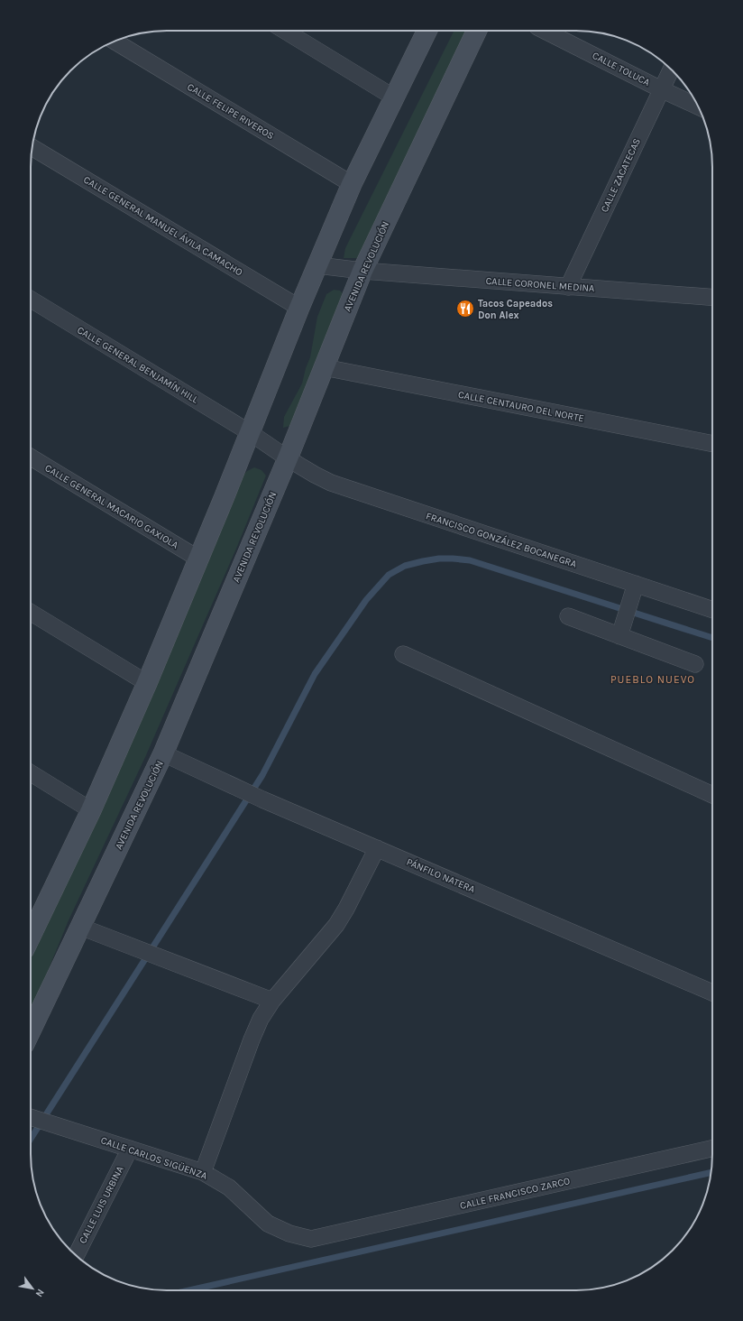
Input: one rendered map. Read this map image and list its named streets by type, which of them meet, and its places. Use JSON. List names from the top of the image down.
{
  "streets": {
    "street": [
      "CALLE TOLUCA",
      "CALLE FELIPE RIVEROS",
      "CALLE ZACATECAS",
      "CALLE GENERAL MANUEL ÁVILA CAMACHO",
      "AVENIDA REVOLUCIÓN",
      "CALLE CORONEL MEDINA",
      "CALLE GENERAL BENJAMÍN HILL",
      "CALLE CENTAURO DEL NORTE",
      "CALLE GENERAL MACARIO GAXIOLA",
      "FRANCISCO GONZÁLEZ BOCANEGRA",
      "PÁNFILO NATERA",
      "CALLE CARLOS SIGÜENZA",
      "CALLE FRANCISCO ZARCO",
      "CALLE LUIS URBINA"
    ]
  },
  "crossings": [
    ["CALLE TOLUCA", "CALLE ZACATECAS"],
    ["CALLE ZACATECAS", "CALLE CORONEL MEDINA"],
    ["AVENIDA REVOLUCIÓN", "CALLE CORONEL MEDINA"],
    ["AVENIDA REVOLUCIÓN", "CALLE GENERAL BENJAMÍN HILL"],
    ["AVENIDA REVOLUCIÓN", "CALLE CENTAURO DEL NORTE"],
    ["AVENIDA REVOLUCIÓN", "FRANCISCO GONZÁLEZ BOCANEGRA"],
    ["AVENIDA REVOLUCIÓN", "PÁNFILO NATERA"],
    ["CALLE GENERAL BENJAMÍN HILL", "FRANCISCO GONZÁLEZ BOCANEGRA"],
    ["CALLE CARLOS SIGÜENZA", "CALLE FRANCISCO ZARCO"],
    ["CALLE CARLOS SIGÜENZA", "CALLE LUIS URBINA"]
  ],
  "districts": ["PUEBLO NUEVO"],
  "places": {
    "restaurant": ["Tacos Capeados Don Alex"]
  },
  "north": "bottom right"
}
